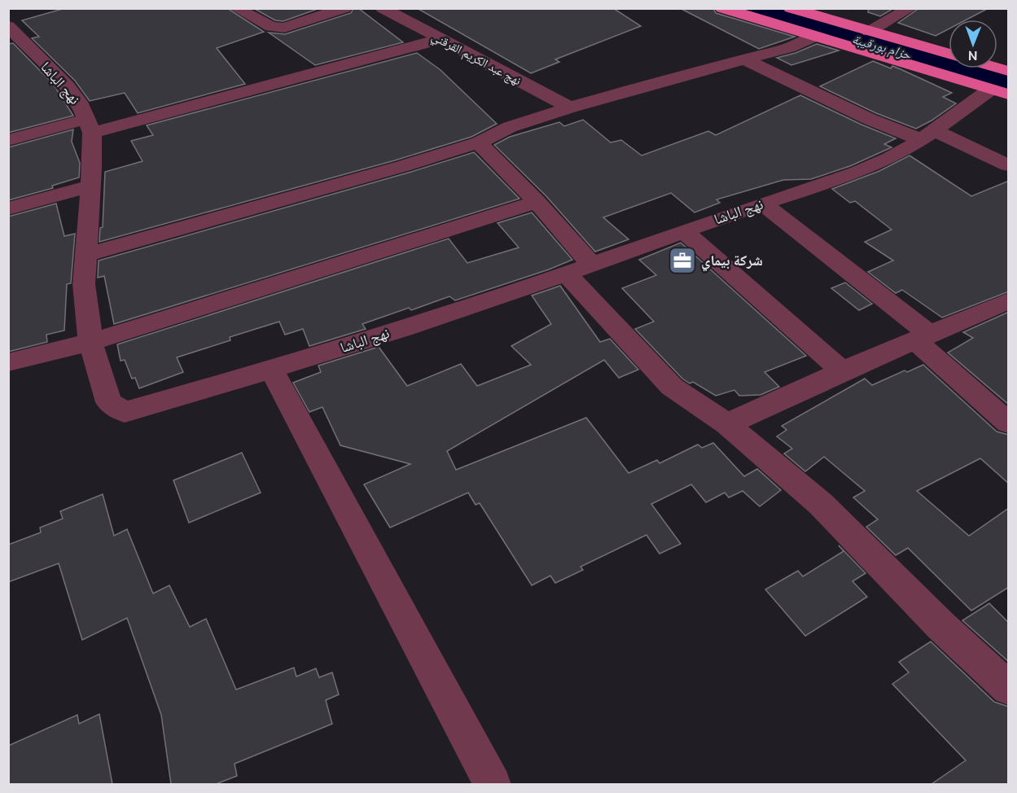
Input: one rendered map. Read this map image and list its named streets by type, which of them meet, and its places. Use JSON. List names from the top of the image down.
{
  "streets": {
    "street": ["نهج عبد الكريم القرقني", "نهج الباشا"]
  },
  "water": ["حزام بورقيبة"],
  "places": {
    "office": ["شركة بيماي"]
  },
  "north": "bottom"
}
